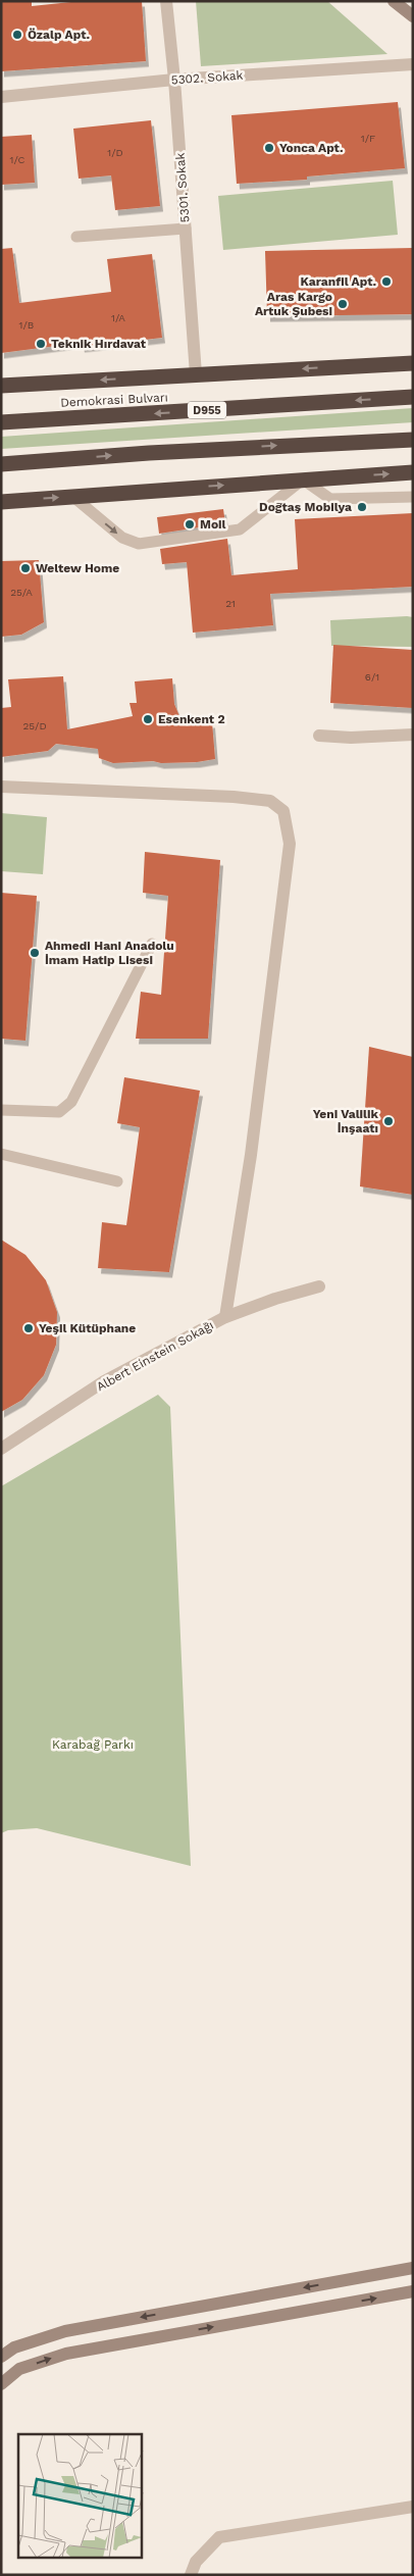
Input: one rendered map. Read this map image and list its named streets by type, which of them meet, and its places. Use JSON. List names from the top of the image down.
{
  "streets": {
    "highway": ["Demokrasi Bulvarı", "D955"],
    "street": ["5302. Sokak", "5301. Sokak", "Albert Einstein Sokağı"]
  },
  "crossings": [
    ["5302. Sokak", "5301. Sokak"]
  ],
  "parks": ["Karabağ Parkı"],
  "places": [
    "Özalp Apt.",
    "Yonca Apt.",
    "Karanfil Apt.",
    "Aras Kargo Artuk Şubesi",
    "Teknik Hırdavat",
    "Doğtaş Mobilya",
    "Moil",
    "Weltew Home",
    "Esenkent 2",
    "Ahmedi Hani Anadolu İmam Hatip Lisesi",
    "Yeni Valilik İnşaatı",
    "Yeşil Kütüphane"
  ],
  "house_numbers": [
    "1/F",
    "1/D",
    "1/C",
    "1/A",
    "1/B",
    "25/A",
    "21",
    "6/1",
    "25/D"
  ]
}
